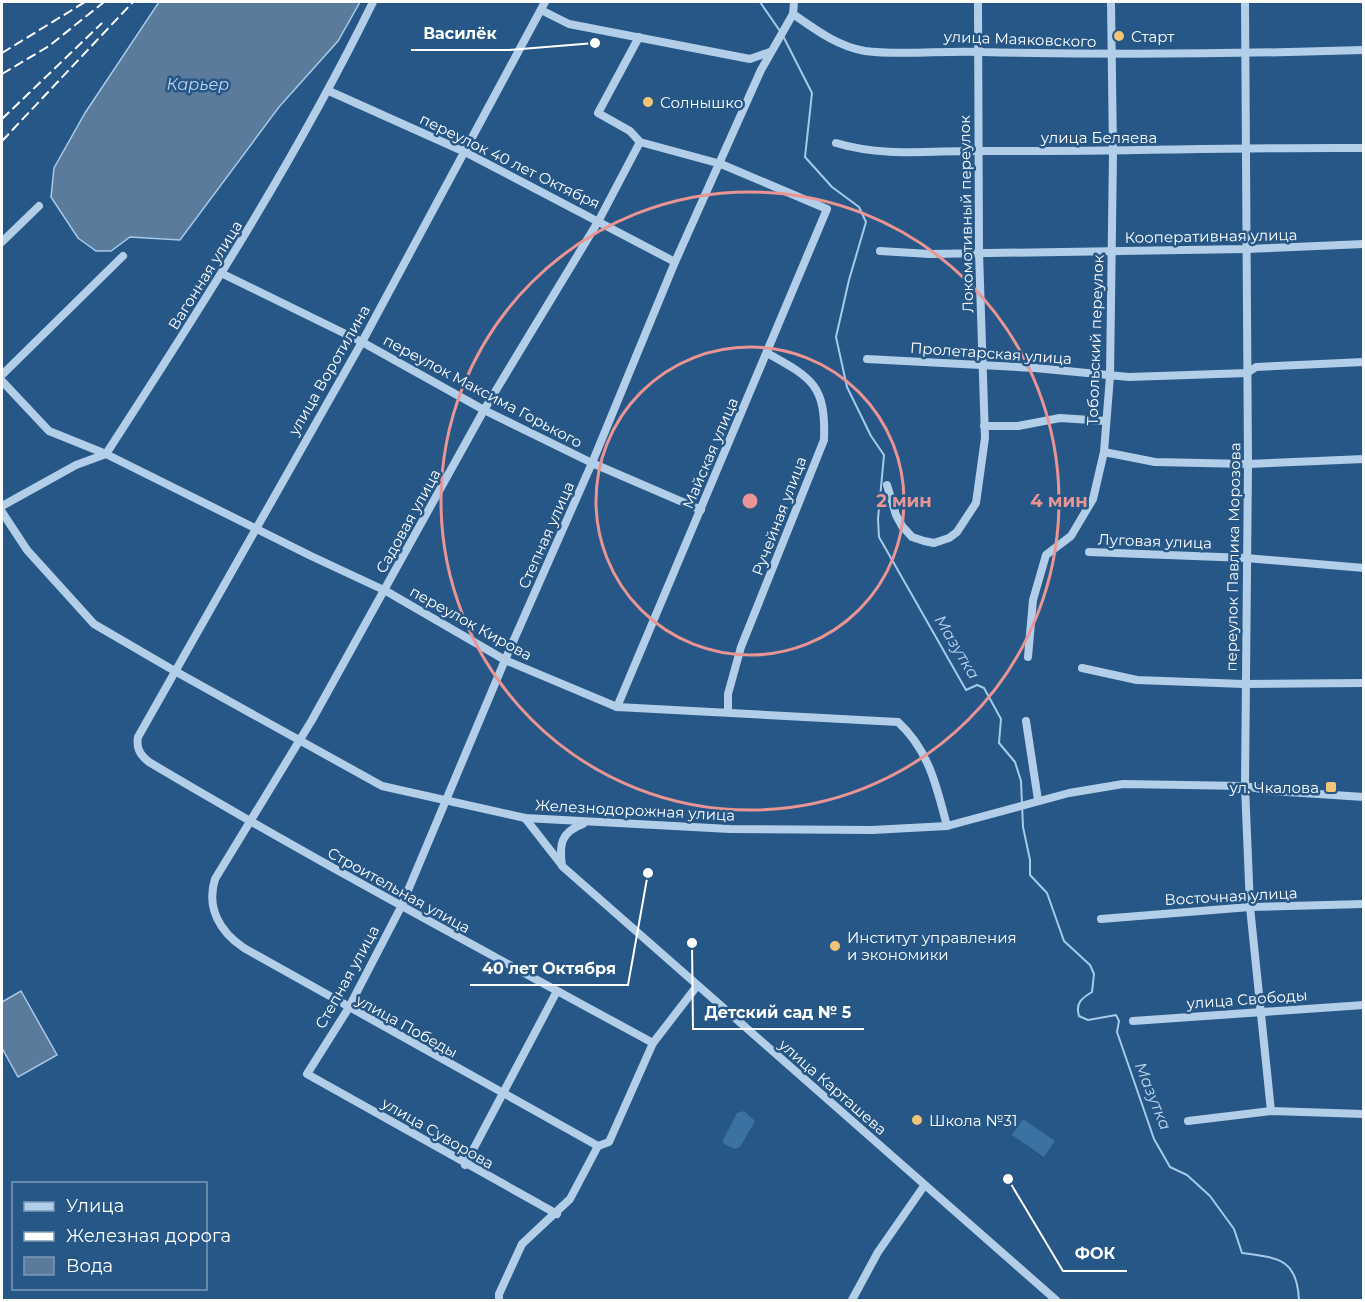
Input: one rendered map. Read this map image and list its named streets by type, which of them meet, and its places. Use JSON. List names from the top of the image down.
{
  "streets": {
    "street": [
      "улица Маяковского",
      "улица Беляева",
      "переулок 40 лет Октября",
      "Локомотивный переулок",
      "Кооперативная улица",
      "Вагонная улица",
      "Тобольский переулок",
      "Пролетарская улица",
      "улица Воротилина",
      "переулок Максима Горького",
      "Майская улица",
      "Ручейная улица",
      "Садовая улица",
      "Степная улица",
      "Луговая улица",
      "переулок Павлика Морозова",
      "переулок Кирова",
      "Железнодорожная улица",
      "Строительная улица",
      "Восточная улица",
      "улица Свободы",
      "улица Победы",
      "улица Карташева",
      "улица Суворова"
    ]
  },
  "crossings": [
    ["улица Маяковского", "Локомотивный переулок"],
    ["улица Маяковского", "Тобольский переулок"],
    ["улица Маяковского", "Степная улица"],
    ["улица Маяковского", "переулок Павлика Морозова"],
    ["улица Беляева", "Локомотивный переулок"],
    ["улица Беляева", "Тобольский переулок"],
    ["улица Беляева", "переулок Павлика Морозова"],
    ["переулок 40 лет Октября", "Вагонная улица"],
    ["переулок 40 лет Октября", "улица Воротилина"],
    ["переулок 40 лет Октября", "Садовая улица"],
    ["переулок 40 лет Октября", "Степная улица"],
    ["Локомотивный переулок", "Кооперативная улица"],
    ["Локомотивный переулок", "Пролетарская улица"],
    ["Кооперативная улица", "Тобольский переулок"],
    ["Кооперативная улица", "переулок Павлика Морозова"],
    ["Вагонная улица", "переулок Максима Горького"],
    ["Вагонная улица", "переулок Кирова"],
    ["Тобольский переулок", "Пролетарская улица"],
    ["Пролетарская улица", "переулок Павлика Морозова"],
    ["улица Воротилина", "переулок Максима Горького"],
    ["улица Воротилина", "переулок Кирова"],
    ["улица Воротилина", "Железнодорожная улица"],
    ["улица Воротилина", "Строительная улица"],
    ["переулок Максима Горького", "Майская улица"],
    ["переулок Максима Горького", "Садовая улица"],
    ["переулок Максима Горького", "Степная улица"],
    ["Майская улица", "Ручейная улица"],
    ["Майская улица", "Степная улица"],
    ["Майская улица", "переулок Кирова"],
    ["Ручейная улица", "переулок Кирова"],
    ["Садовая улица", "переулок Кирова"],
    ["Садовая улица", "Железнодорожная улица"],
    ["Садовая улица", "Строительная улица"],
    ["Садовая улица", "улица Победы"],
    ["Степная улица", "переулок Кирова"],
    ["Степная улица", "Железнодорожная улица"],
    ["Степная улица", "Строительная улица"],
    ["Степная улица", "улица Победы"],
    ["Степная улица", "улица Суворова"],
    ["Луговая улица", "переулок Павлика Морозова"],
    ["переулок Павлика Морозова", "Железнодорожная улица"],
    ["переулок Павлика Морозова", "Восточная улица"],
    ["переулок Павлика Морозова", "улица Свободы"],
    ["переулок Кирова", "Железнодорожная улица"],
    ["Железнодорожная улица", "улица Карташева"]
  ],
  "water": ["Карьер", "Мазутка"],
  "places": {
    "other": [
      "Старт",
      "Василёк",
      "Солнышко",
      "40 лет Октября",
      "Детский сад № 5",
      "Институт управления и экономики",
      "Школа №31",
      "ФОК"
    ],
    "transit": ["ул. Чкалова"]
  },
  "legend": ["Улица", "Железная дорога", "Вода"],
  "rings": ["2 мин", "4 мин"]
}
